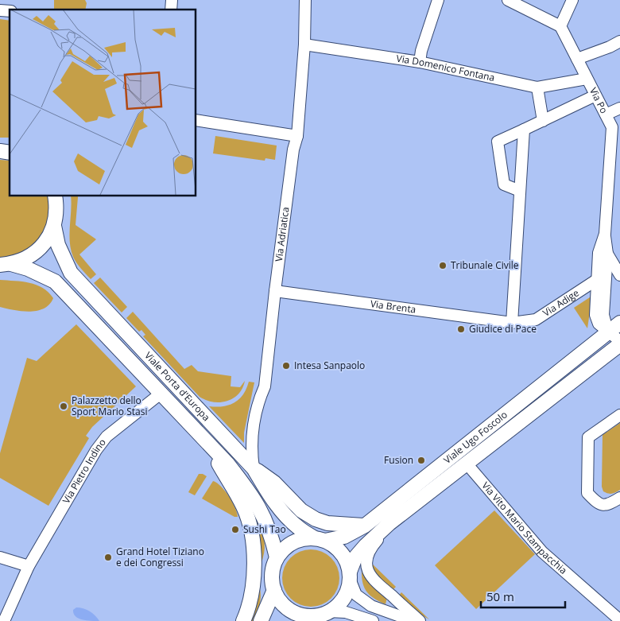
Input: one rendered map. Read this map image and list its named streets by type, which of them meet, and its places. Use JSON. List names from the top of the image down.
{
  "streets": {
    "main road": ["Viale Porta d'Europa", "Viale Ugo Foscolo"],
    "street": [
      "Via Domenico Fontana",
      "Via Po",
      "Via Adriatica",
      "Via Adige",
      "Via Brenta",
      "Via Pietro Indino",
      "Via Vito Mario Stampacchia"
    ]
  },
  "crossings": [
    ["Via Domenico Fontana", "Via Po"],
    ["Via Domenico Fontana", "Via Adriatica"],
    ["Via Po", "Via Adige"],
    ["Via Po", "Viale Ugo Foscolo"],
    ["Via Adriatica", "Via Brenta"],
    ["Via Adriatica", "Viale Porta d'Europa"],
    ["Via Adige", "Via Brenta"],
    ["Viale Porta d'Europa", "Viale Ugo Foscolo"],
    ["Viale Porta d'Europa", "Via Pietro Indino"],
    ["Viale Ugo Foscolo", "Via Vito Mario Stampacchia"]
  ],
  "places": [
    "Tribunale Civile",
    "Giudice di Pace",
    "Intesa Sanpaolo",
    "Palazzetto dello Sport Mario Stasi",
    "Fusion",
    "Sushi Tao",
    "Grand Hotel Tiziano e dei Congressi"
  ],
  "scale_bar": "50 m"
}
